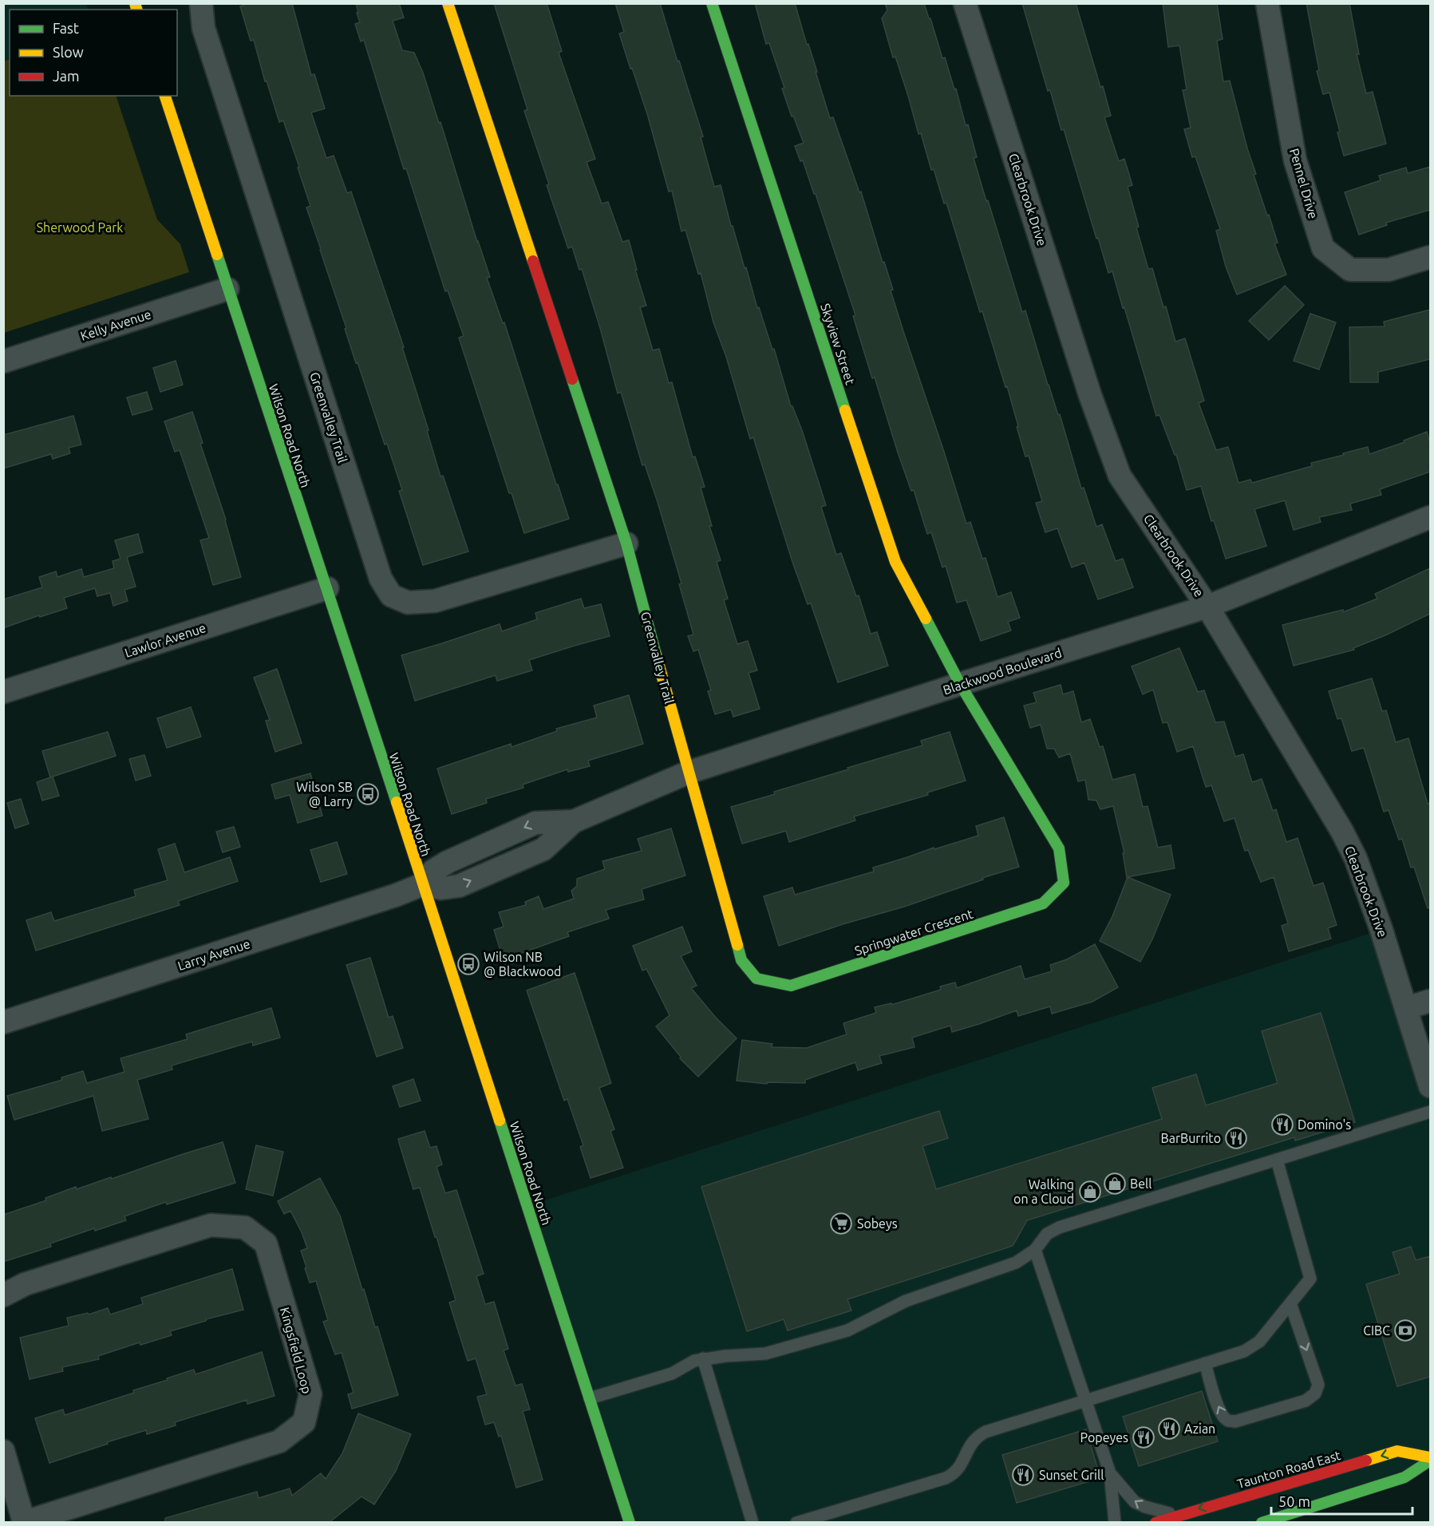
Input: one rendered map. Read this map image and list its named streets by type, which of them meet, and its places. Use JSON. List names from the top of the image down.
{
  "streets": {
    "street": [
      "Pennel Drive",
      "Clearbrook Drive",
      "Kelly Avenue",
      "Skyview Street",
      "Greenvalley Trail",
      "Wilson Road North",
      "Lawlor Avenue",
      "Blackwood Boulevard",
      "Springwater Crescent",
      "Larry Avenue",
      "Kingsfield Loop",
      "Taunton Road East"
    ]
  },
  "crossings": [
    ["Clearbrook Drive", "Blackwood Boulevard"],
    ["Kelly Avenue", "Wilson Road North"],
    ["Skyview Street", "Blackwood Boulevard"],
    ["Skyview Street", "Springwater Crescent"],
    ["Greenvalley Trail", "Blackwood Boulevard"],
    ["Greenvalley Trail", "Springwater Crescent"],
    ["Wilson Road North", "Lawlor Avenue"],
    ["Wilson Road North", "Blackwood Boulevard"],
    ["Wilson Road North", "Larry Avenue"],
    ["Blackwood Boulevard", "Springwater Crescent"],
    ["Blackwood Boulevard", "Larry Avenue"]
  ],
  "parks": ["Sherwood Park"],
  "places": {
    "bus stop": ["Wilson SB @ Larry", "Wilson NB @ Blackwood"],
    "restaurant": [
      "Domino's",
      "BarBurrito",
      "Azian",
      "Popeyes",
      "Sunset Grill"
    ],
    "shop": ["Bell", "Walking on a Cloud"],
    "supermarket": ["Sobeys"],
    "bank": ["CIBC"]
  },
  "legend": ["Fast", "Slow", "Jam"],
  "scale_bar": "50 m"
}
